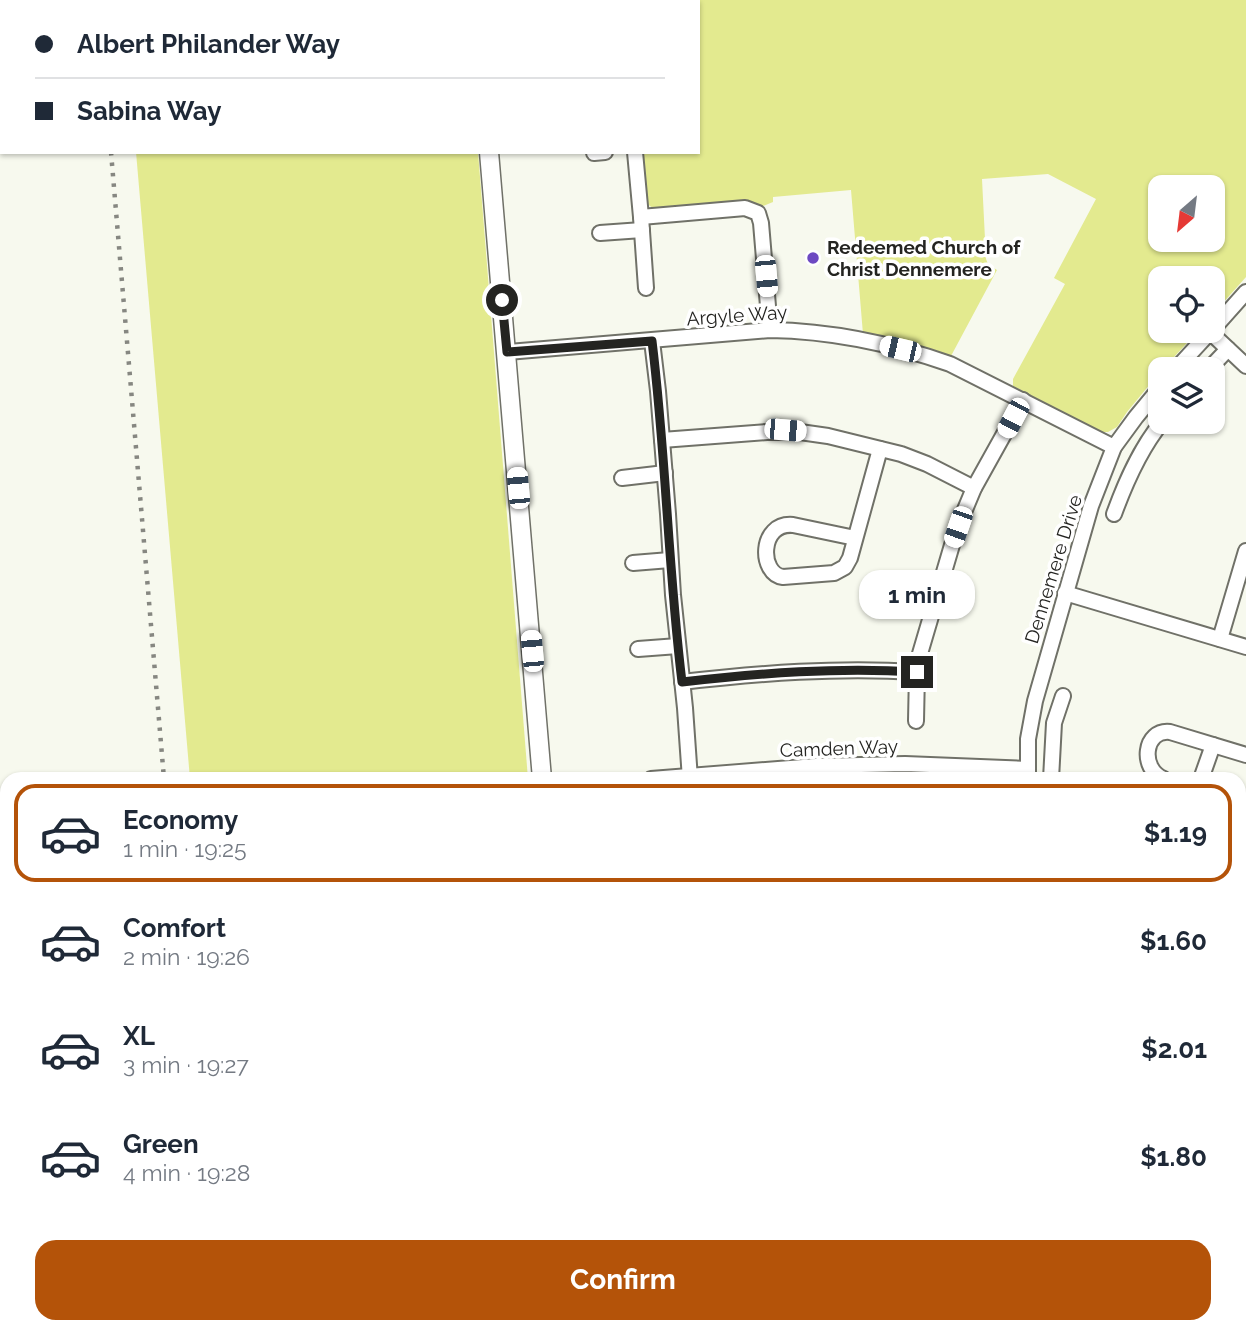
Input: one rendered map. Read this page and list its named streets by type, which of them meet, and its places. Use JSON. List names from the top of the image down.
{
  "streets": {
    "street": ["Argyle Way", "Dennemere Drive", "Camden Way"]
  },
  "crossings": [
    ["Argyle Way", "Dennemere Drive"]
  ],
  "places": ["Redeemed Church of Christ Dennemere"],
  "north": "bottom left",
  "page": {
    "banner": ["Albert Philander Way", "Sabina Way"],
    "bubble": "1 min",
    "list": [
      {
        "name": "Economy",
        "note": "1 min · 19:25",
        "value": "$1.19"
      },
      {
        "name": "Comfort",
        "note": "2 min · 19:26",
        "value": "$1.60"
      },
      {
        "name": "XL",
        "note": "3 min · 19:27",
        "value": "$2.01"
      },
      {
        "name": "Green",
        "note": "4 min · 19:28",
        "value": "$1.80"
      }
    ],
    "buttons": "Confirm"
  }
}
